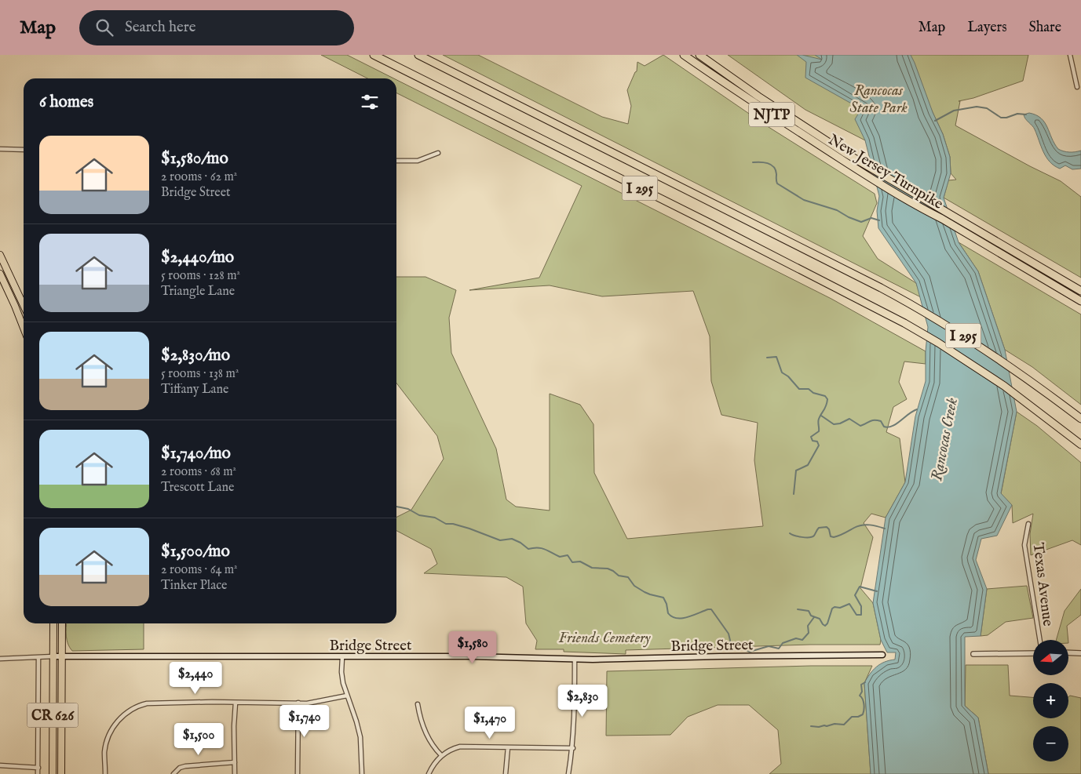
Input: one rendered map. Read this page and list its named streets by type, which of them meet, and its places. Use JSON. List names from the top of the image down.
{
  "streets": {
    "highway": ["NJTP", "New Jersey Turnpike", "I 295"],
    "main road": ["Bridge Street", "CR 626"],
    "street": ["Texas Avenue"]
  },
  "crossings": [
    ["Bridge Street", "CR 626"]
  ],
  "water": ["Rancocas Creek"],
  "parks": ["Rancocas State Park", "Friends Cemetery"],
  "north": "left",
  "page": {
    "header": "Map",
    "search": "Search here",
    "nav": ["Map", "Layers", "Share"],
    "heading": "6 homes",
    "list": [
      {
        "name": "$1,580/mo",
        "note": "2 rooms · 62 m² · Bridge Street"
      },
      {
        "name": "$2,440/mo",
        "note": "5 rooms · 128 m² · Triangle Lane"
      },
      {
        "name": "$2,830/mo",
        "note": "5 rooms · 138 m² · Tiffany Lane"
      },
      {
        "name": "$1,740/mo",
        "note": "2 rooms · 68 m² · Trescott Lane"
      },
      {
        "name": "$1,500/mo",
        "note": "2 rooms · 64 m² · Tinker Place"
      }
    ],
    "price": [
      "$1,580",
      "$2,440",
      "$2,830",
      "$1,740",
      "$1,470",
      "$1,500"
    ],
    "map_buttons": ["+", "−"]
  }
}
